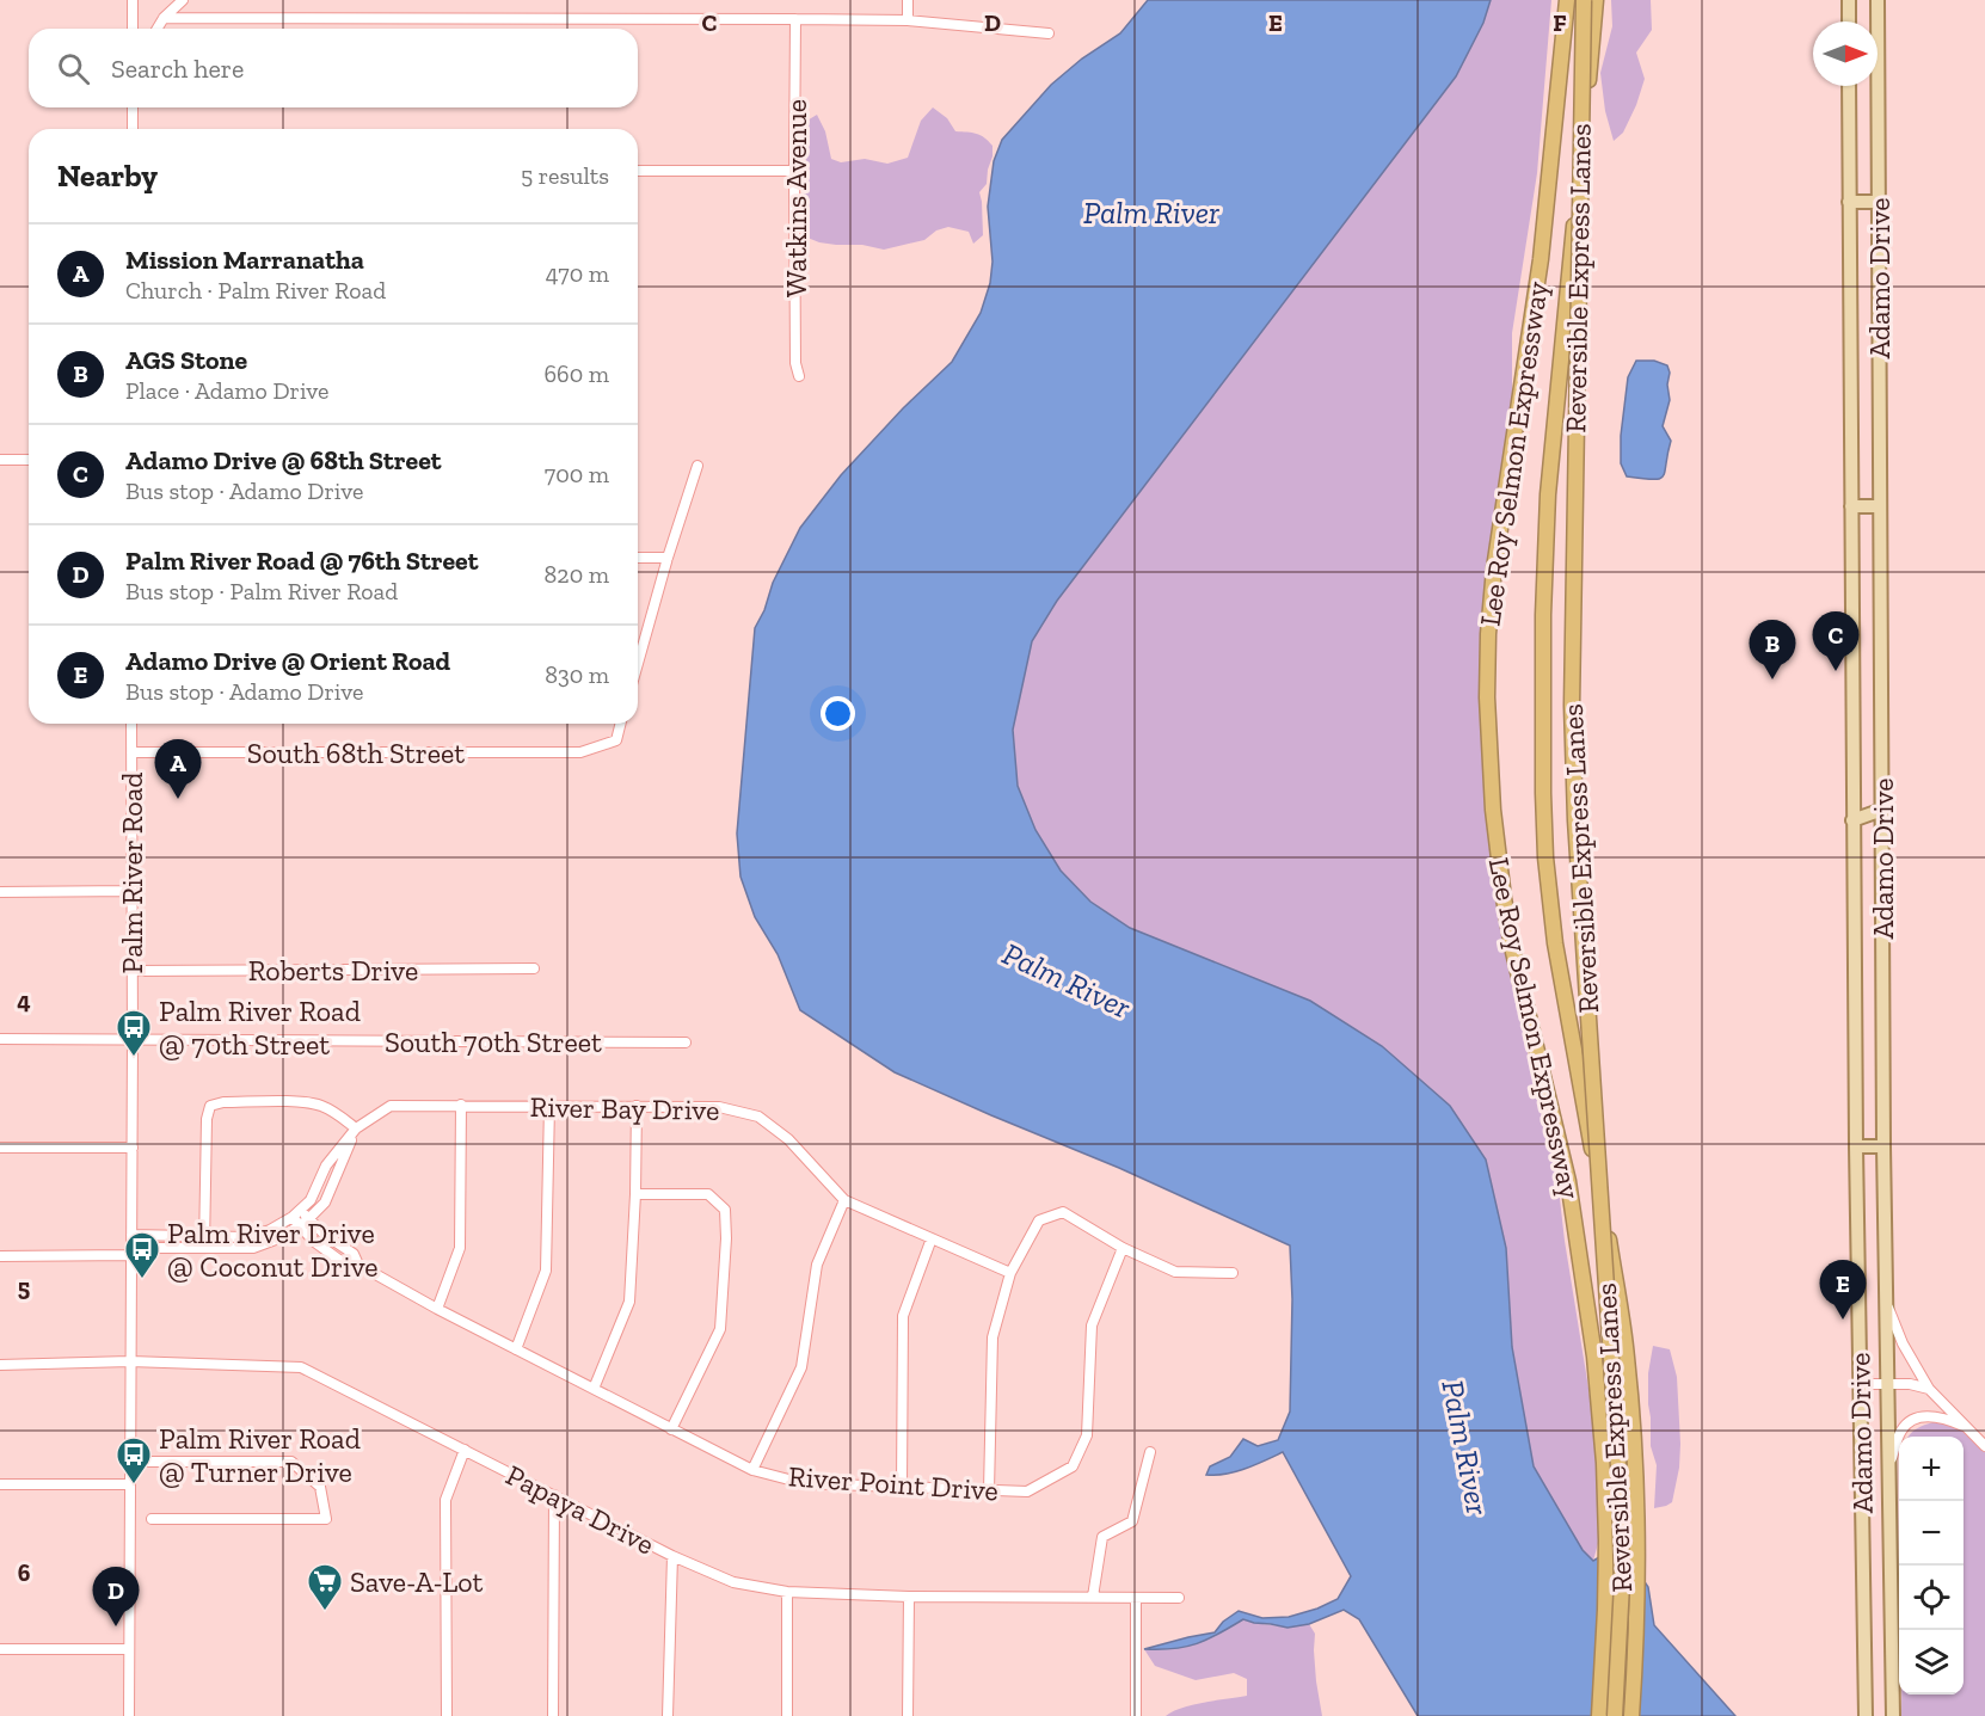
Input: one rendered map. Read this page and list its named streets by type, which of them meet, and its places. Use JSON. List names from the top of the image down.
{
  "streets": {
    "highway": ["Reversible Express Lanes", "Lee Roy Selmon Expressway"],
    "main road": ["Adamo Drive"],
    "street": [
      "Watkins Avenue",
      "South 68th Street",
      "Palm River Road",
      "Roberts Drive",
      "South 70th Street",
      "River Bay Drive",
      "River Point Drive",
      "Papaya Drive"
    ]
  },
  "crossings": [
    ["South 68th Street", "Palm River Road"],
    ["Palm River Road", "Roberts Drive"],
    ["Palm River Road", "South 70th Street"],
    ["Palm River Road", "Papaya Drive"],
    ["River Bay Drive", "River Point Drive"]
  ],
  "water": ["Palm River"],
  "places": {
    "bus stop": ["Palm River Road @ 70th Street", "Palm River Drive @ Coconut Drive", "Palm River Road @ Turner Drive"],
    "supermarket": ["Save-A-Lot"]
  },
  "north": "right",
  "page": {
    "search": "Search here",
    "heading": ["Nearby", "5 results"],
    "list": [
      {
        "mark": "A",
        "name": "Mission Marranatha",
        "note": "Church · Palm River Road",
        "value": "470 m"
      },
      {
        "mark": "B",
        "name": "AGS Stone",
        "note": "Place · Adamo Drive",
        "value": "660 m"
      },
      {
        "mark": "C",
        "name": "Adamo Drive @ 68th Street",
        "note": "Bus stop · Adamo Drive",
        "value": "700 m"
      },
      {
        "mark": "D",
        "name": "Palm River Road @ 76th Street",
        "note": "Bus stop · Palm River Road",
        "value": "820 m"
      },
      {
        "mark": "E",
        "name": "Adamo Drive @ Orient Road",
        "note": "Bus stop · Adamo Drive",
        "value": "830 m"
      }
    ],
    "pins": [
      "C",
      "B",
      "A",
      "E",
      "D"
    ],
    "map_buttons": ["+", "−"]
  },
  "grid": {
    "columns": [
      "C",
      "D",
      "E",
      "F"
    ],
    "rows": ["4", "5", "6"]
  }
}
